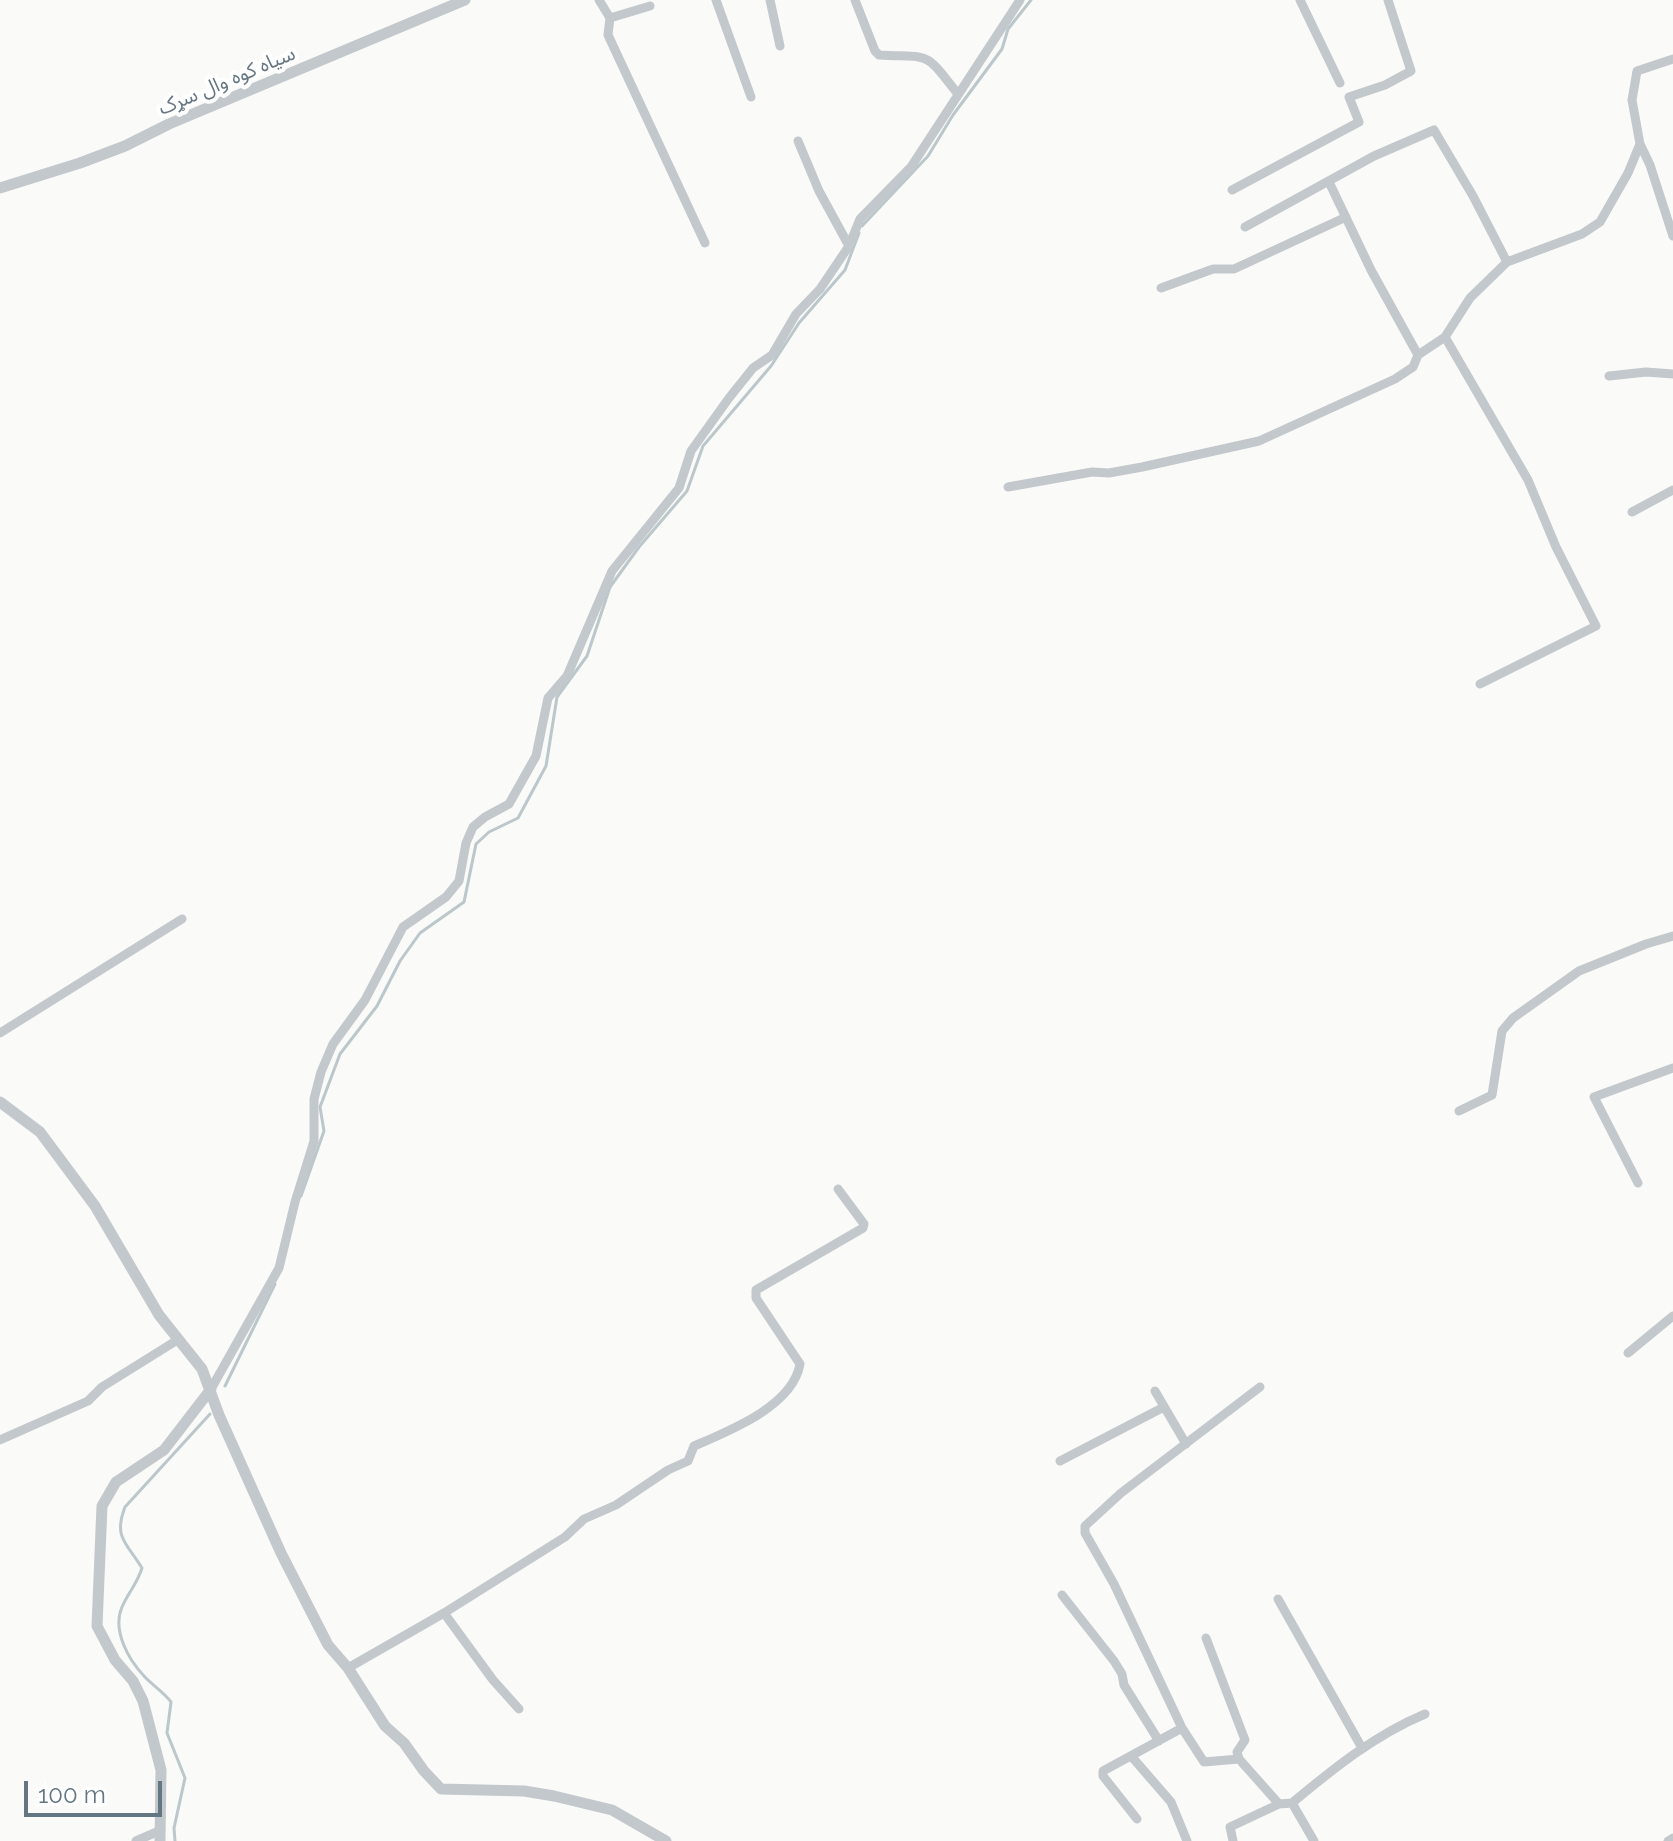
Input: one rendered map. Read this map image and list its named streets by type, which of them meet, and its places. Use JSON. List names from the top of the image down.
{
  "streets": {
    "street": ["سیاه کوه وال سړک"]
  },
  "scale_bar": "100 m"
}
